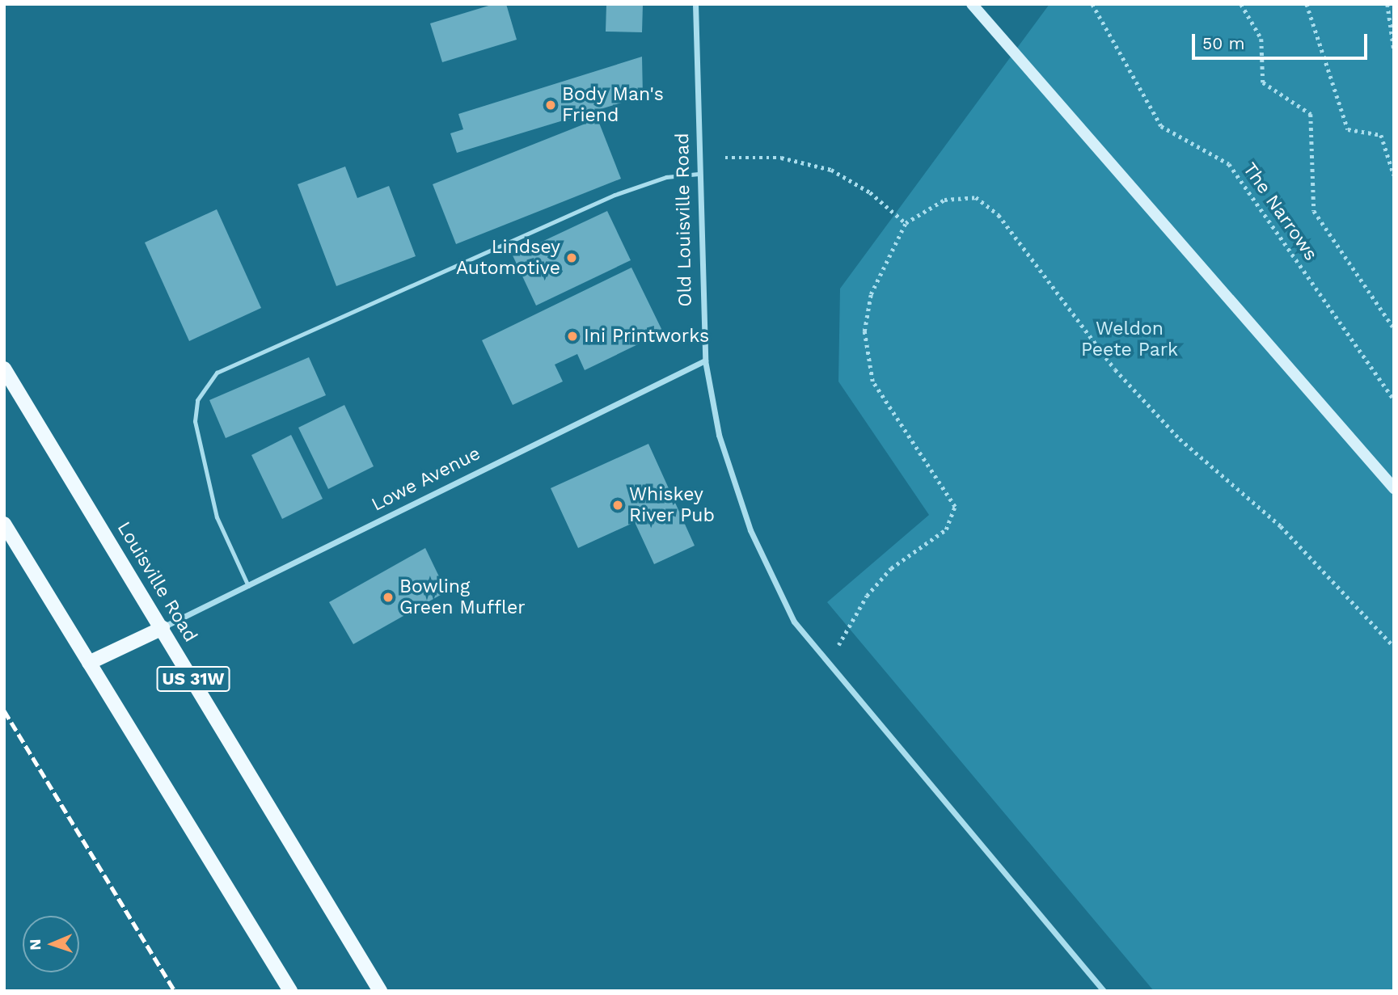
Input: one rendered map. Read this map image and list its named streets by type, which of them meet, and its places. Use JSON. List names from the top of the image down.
{
  "streets": {
    "main road": ["Louisville Road", "US 31W"],
    "street": ["Old Louisville Road", "Lowe Avenue"],
    "path": ["The Narrows"]
  },
  "crossings": [
    ["Old Louisville Road", "Lowe Avenue"],
    ["Lowe Avenue", "Louisville Road"]
  ],
  "parks": ["Weldon Peete Park"],
  "places": [
    "Body Man's Friend",
    "Lindsey Automotive",
    "Ini Printworks",
    "Whiskey River Pub",
    "Bowling Green Muffler"
  ],
  "scale_bar": "50 m",
  "north": "left"
}
